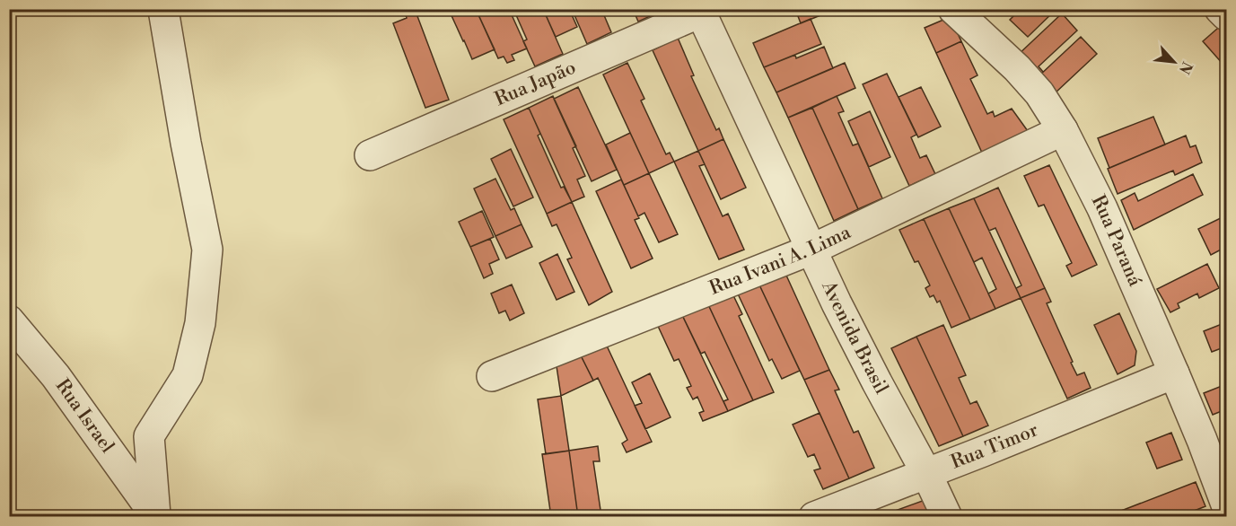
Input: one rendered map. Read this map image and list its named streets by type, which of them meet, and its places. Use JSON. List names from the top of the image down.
{
  "streets": {
    "street": [
      "Rua Japão",
      "Rua Paraná",
      "Rua Ivani A. Lima",
      "Avenida Brasil",
      "Rua Israel",
      "Rua Timor"
    ]
  },
  "crossings": [
    ["Rua Japão", "Avenida Brasil"],
    ["Rua Paraná", "Rua Ivani A. Lima"],
    ["Rua Paraná", "Rua Timor"],
    ["Rua Ivani A. Lima", "Avenida Brasil"],
    ["Avenida Brasil", "Rua Timor"]
  ],
  "north": "bottom right"
}
